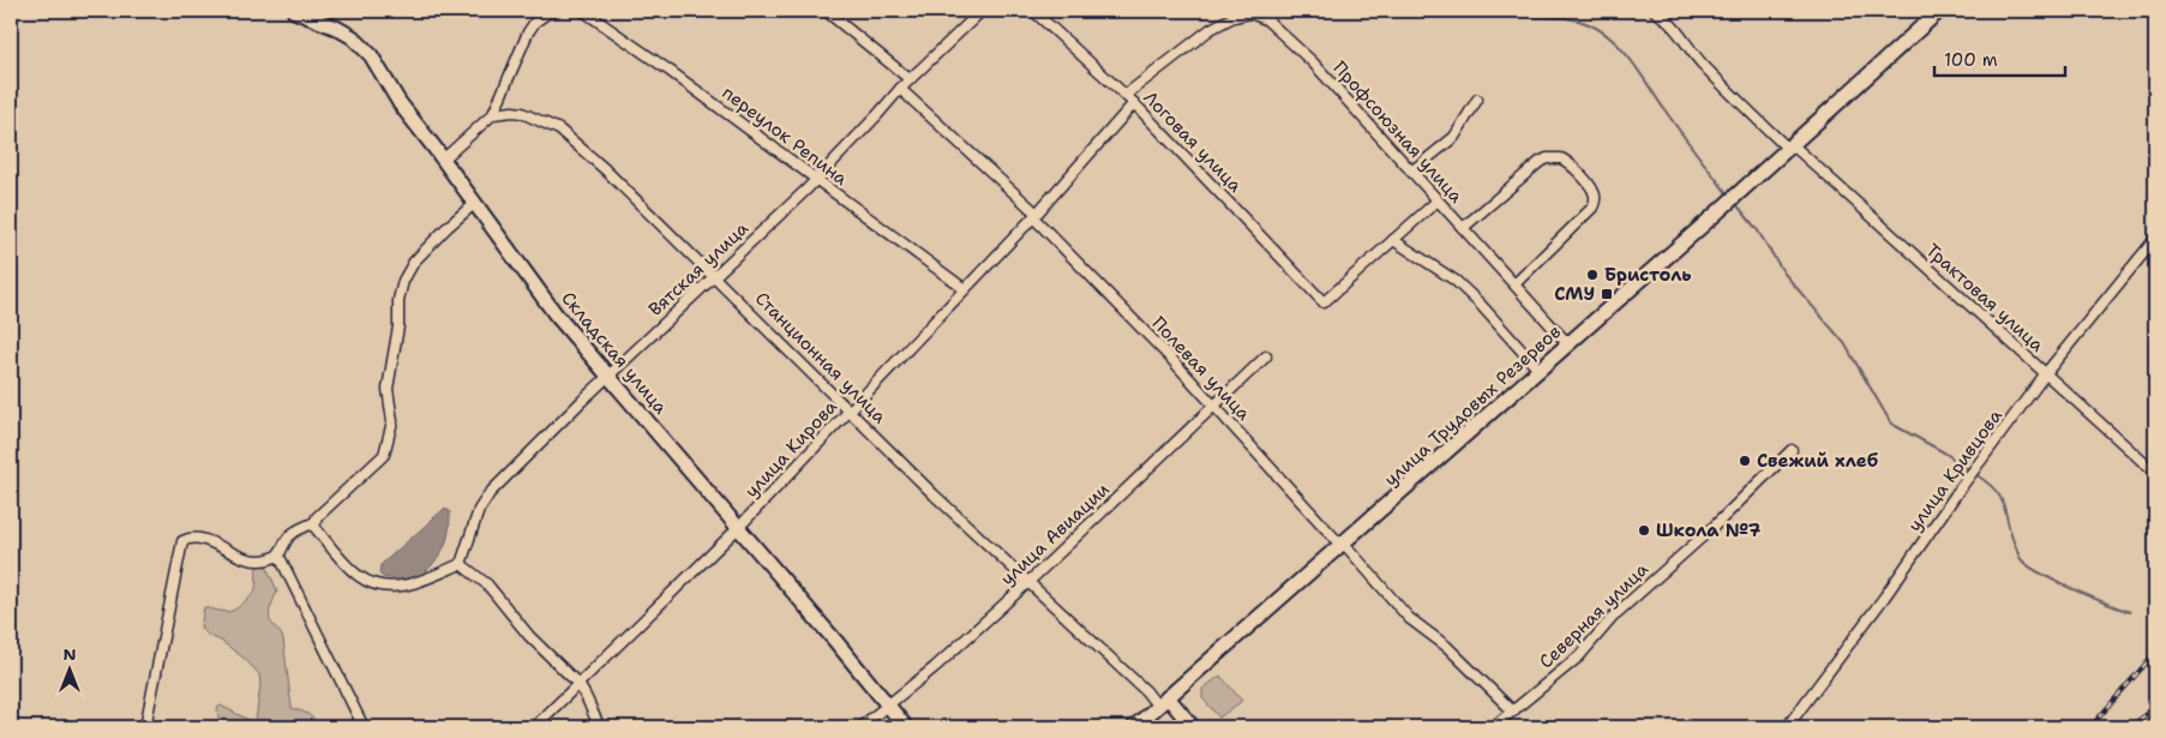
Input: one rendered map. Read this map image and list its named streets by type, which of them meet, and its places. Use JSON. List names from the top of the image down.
{
  "streets": {
    "main road": ["Складская улица", "Станционная улица", "улица Трудовых Резервов"],
    "street": [
      "Профсоюзная улица",
      "переулок Репина",
      "Логовая улица",
      "Вятская улица",
      "Трактовая улица",
      "Полевая улица",
      "улица Кирова",
      "улица Кривцова",
      "улица Авиации",
      "Северная улица"
    ]
  },
  "crossings": [
    ["Профсоюзная улица", "Логовая улица"],
    ["Профсоюзная улица", "улица Трудовых Резервов"],
    ["переулок Репина", "Вятская улица"],
    ["переулок Репина", "улица Кирова"],
    ["Логовая улица", "улица Кирова"],
    ["Вятская улица", "Складская улица"],
    ["Вятская улица", "Станционная улица"],
    ["Вятская улица", "Полевая улица"],
    ["Трактовая улица", "улица Трудовых Резервов"],
    ["Трактовая улица", "улица Кривцова"],
    ["Складская улица", "улица Кирова"],
    ["Складская улица", "улица Авиации"],
    ["Станционная улица", "улица Трудовых Резервов"],
    ["Станционная улица", "улица Кирова"],
    ["Станционная улица", "улица Авиации"],
    ["Полевая улица", "улица Трудовых Резервов"],
    ["Полевая улица", "улица Кирова"],
    ["Полевая улица", "улица Авиации"],
    ["Полевая улица", "Северная улица"]
  ],
  "places": {
    "other": ["Бристоль", "Свежий хлеб", "Школа №7"],
    "transit": ["СМУ"]
  },
  "scale_bar": "100 m",
  "north": "top"
}
